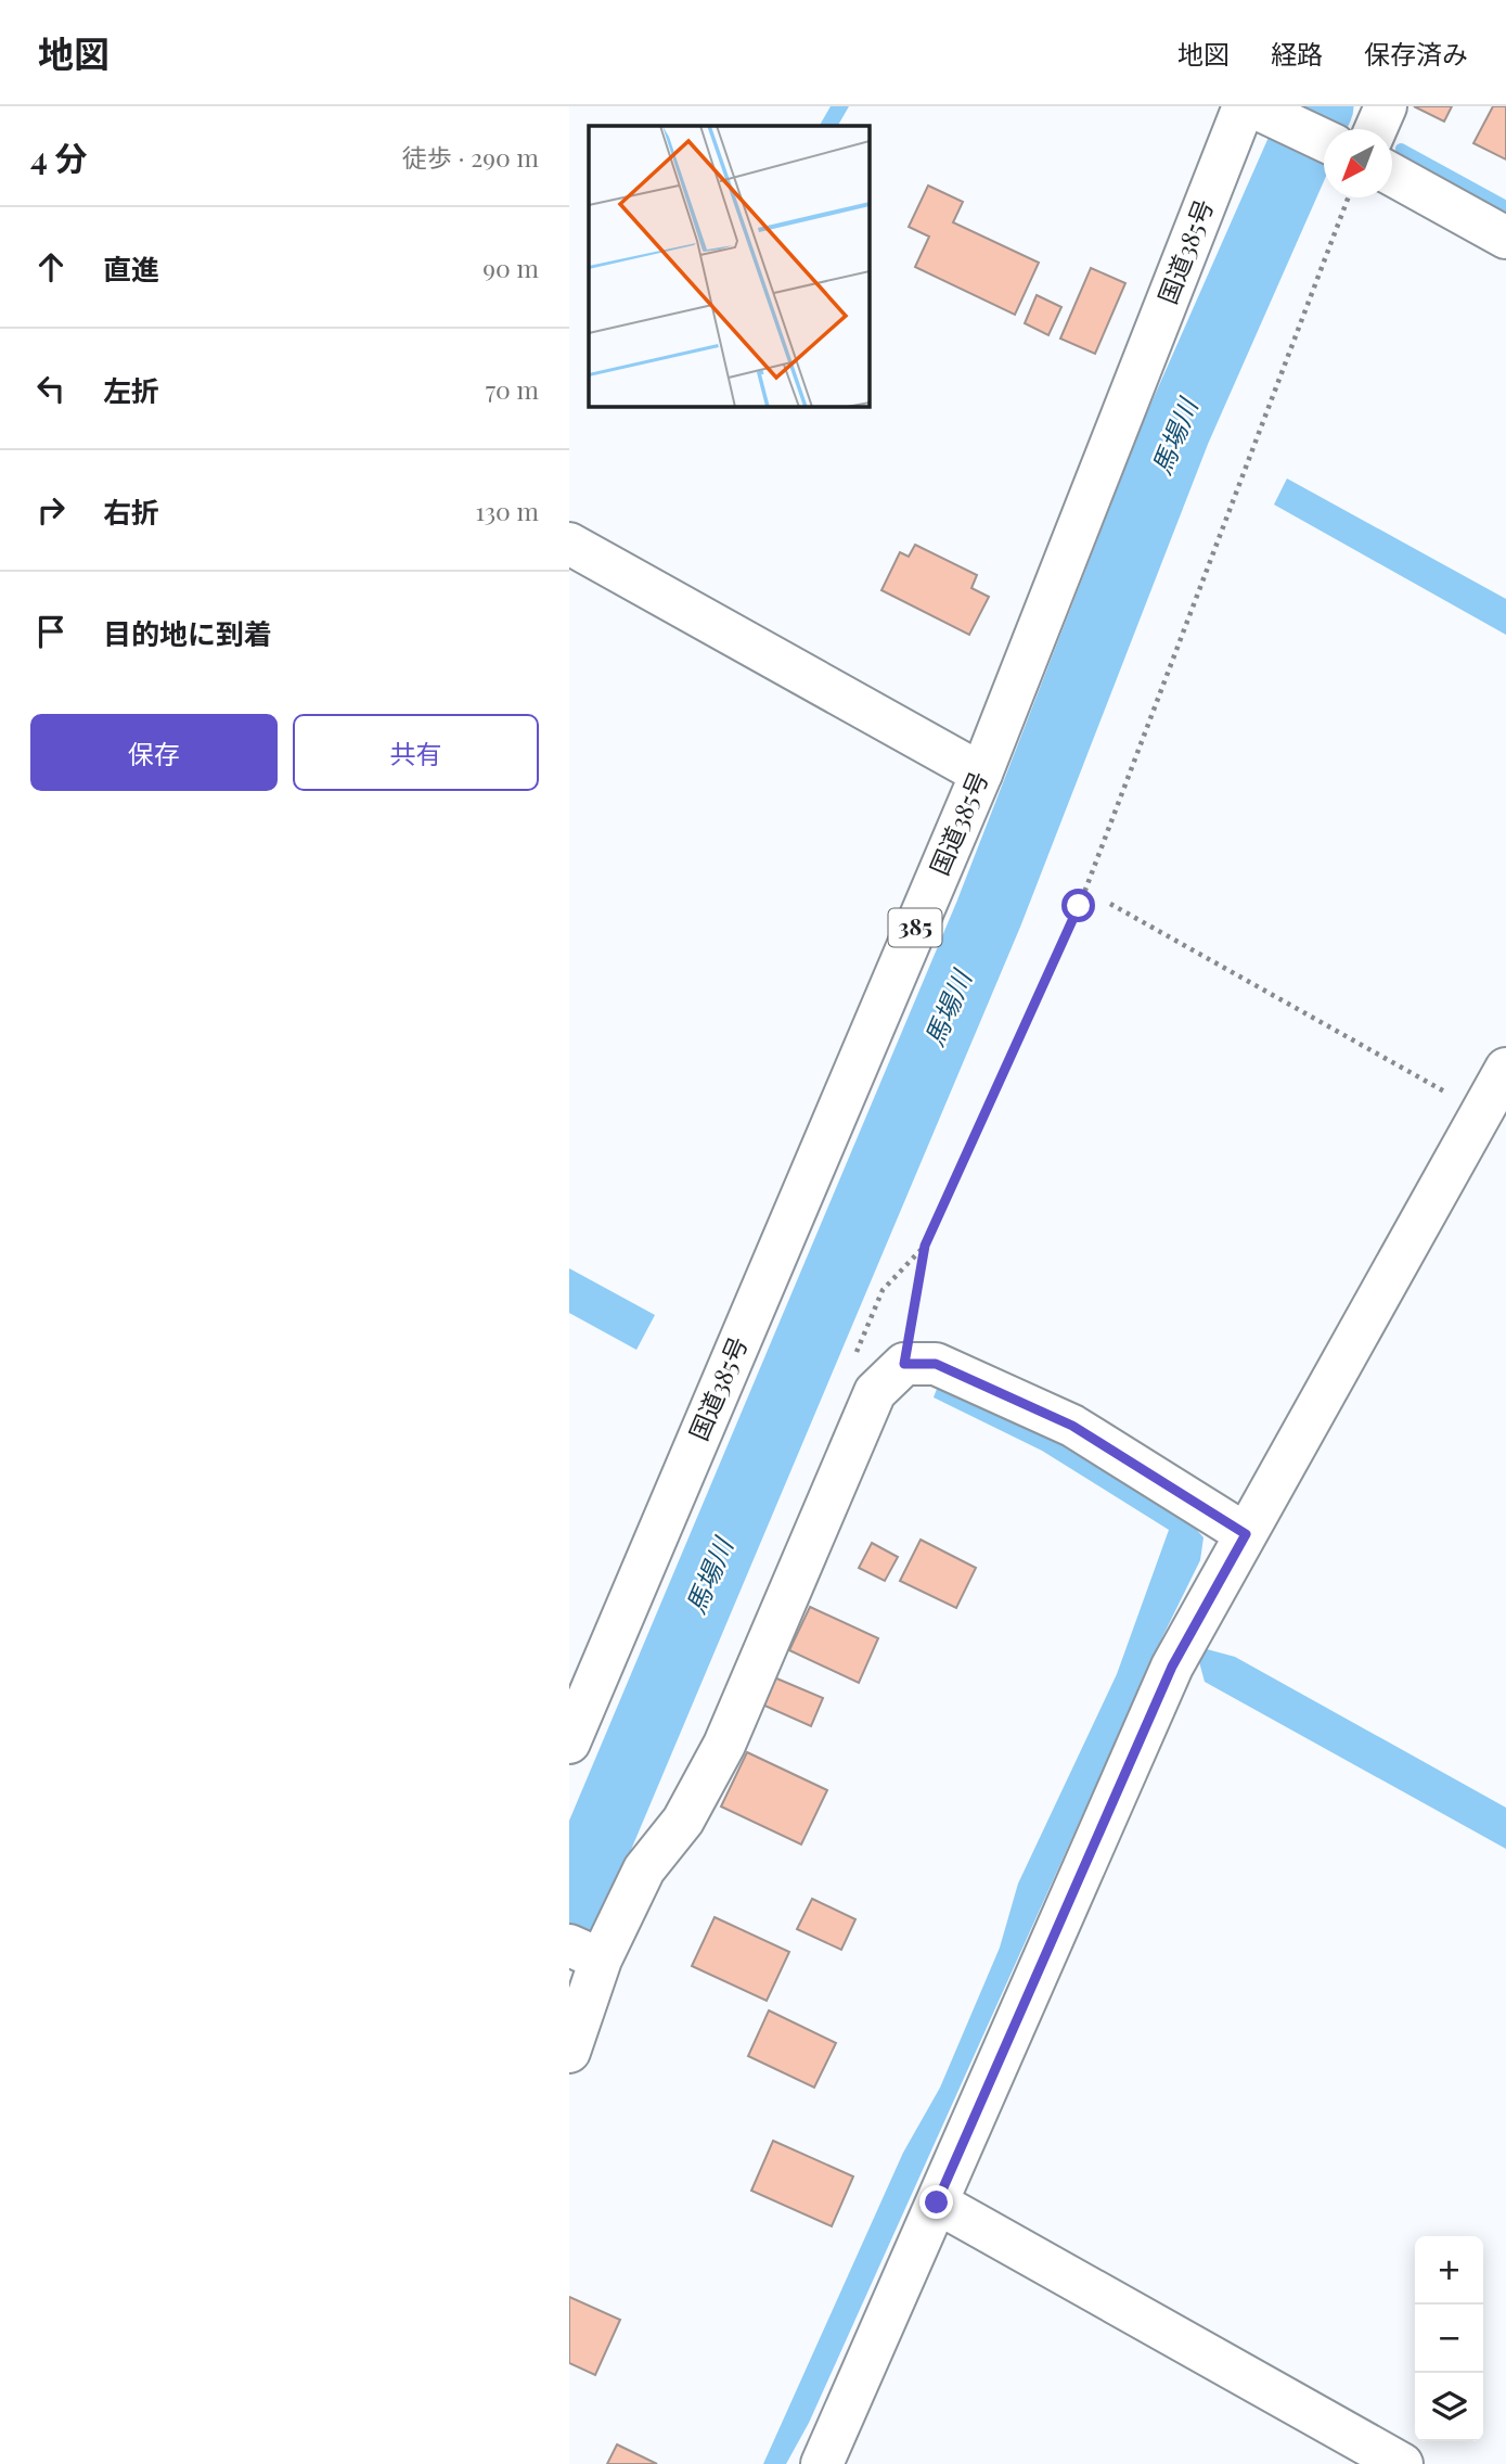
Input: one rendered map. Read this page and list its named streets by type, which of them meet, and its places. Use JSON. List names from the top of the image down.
{
  "streets": {
    "main road": ["国道385号", "385"]
  },
  "water": ["馬場川"],
  "north": "bottom left",
  "page": {
    "header": "地図",
    "nav": ["地図", "経路", "保存済み"],
    "heading": ["4 分", "徒歩 · 290 m"],
    "list": [
      ["直進", "90 m"],
      ["左折", "70 m"],
      ["右折", "130 m"],
      "目的地に到着"
    ],
    "buttons": ["保存", "共有"],
    "map_buttons": ["+", "−"]
  }
}
